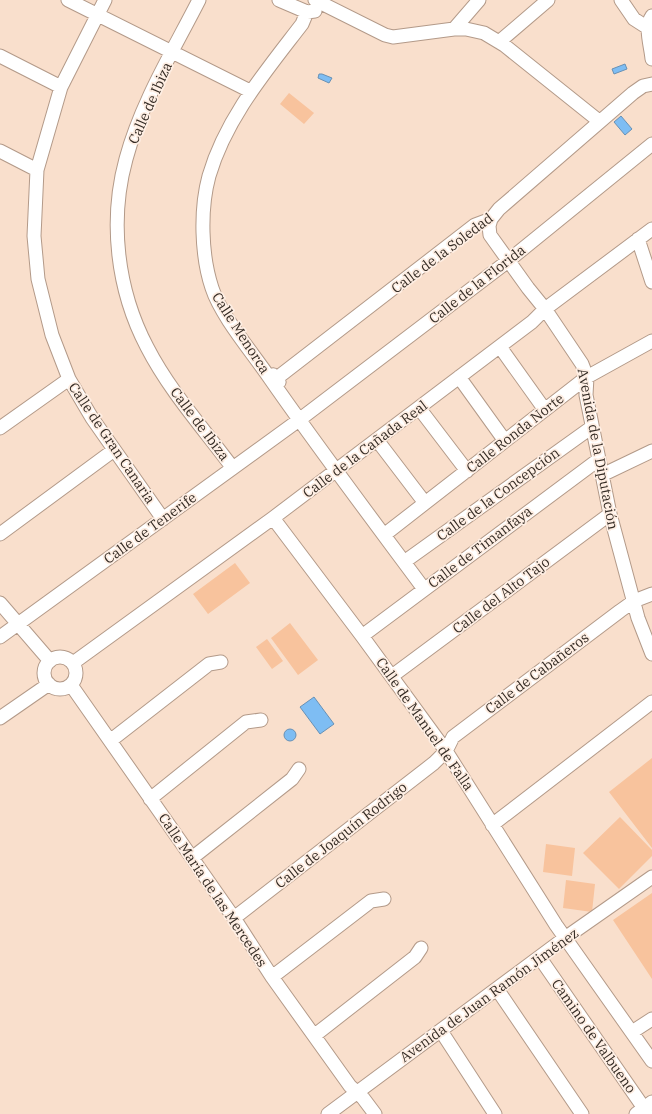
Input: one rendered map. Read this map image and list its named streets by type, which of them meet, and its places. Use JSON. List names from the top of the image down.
{
  "streets": {
    "street": [
      "Calle de Ibiza",
      "Calle de la Soledad",
      "Calle de la Florida",
      "Calle Menorca",
      "Calle Ronda Norte",
      "Calle de Gran Canaria",
      "Calle de la Cañada Real",
      "Avenida de la Diputación",
      "Calle de la Concepción",
      "Calle de Tenerife",
      "Calle de Timanfaya",
      "Calle del Alto Tajo",
      "Calle de Cabañeros",
      "Calle de Manuel de Falla",
      "Calle de Joaquín Rodrigo",
      "Calle María de las Mercedes",
      "Avenida de Juan Ramón Jiménez",
      "Camino de Valbueno"
    ]
  },
  "crossings": [
    ["Calle de Ibiza", "Calle de Tenerife"],
    ["Calle de la Soledad", "Calle Menorca"],
    ["Calle de la Soledad", "Avenida de la Diputación"],
    ["Calle de la Florida", "Calle Menorca"],
    ["Calle de la Florida", "Avenida de la Diputación"],
    ["Calle de la Florida", "Calle de Tenerife"],
    ["Calle Menorca", "Calle Ronda Norte"],
    ["Calle Menorca", "Calle de la Cañada Real"],
    ["Calle Menorca", "Calle de la Concepción"],
    ["Calle Menorca", "Calle de Tenerife"],
    ["Calle Menorca", "Calle de Timanfaya"],
    ["Calle Ronda Norte", "Avenida de la Diputación"],
    ["Calle de Gran Canaria", "Calle de Tenerife"],
    ["Calle de la Cañada Real", "Avenida de la Diputación"],
    ["Calle de la Cañada Real", "Calle de Manuel de Falla"],
    ["Calle de la Cañada Real", "Calle María de las Mercedes"],
    ["Avenida de la Diputación", "Calle de la Concepción"],
    ["Avenida de la Diputación", "Calle de Timanfaya"],
    ["Avenida de la Diputación", "Calle del Alto Tajo"],
    ["Avenida de la Diputación", "Calle de Cabañeros"],
    ["Calle de Timanfaya", "Calle de Manuel de Falla"],
    ["Calle del Alto Tajo", "Calle de Manuel de Falla"],
    ["Calle de Cabañeros", "Calle de Manuel de Falla"],
    ["Calle de Cabañeros", "Calle de Joaquín Rodrigo"],
    ["Calle de Manuel de Falla", "Calle de Joaquín Rodrigo"],
    ["Calle de Manuel de Falla", "Avenida de Juan Ramón Jiménez"],
    ["Calle de Joaquín Rodrigo", "Calle María de las Mercedes"],
    ["Calle María de las Mercedes", "Avenida de Juan Ramón Jiménez"],
    ["Avenida de Juan Ramón Jiménez", "Camino de Valbueno"]
  ]
}
